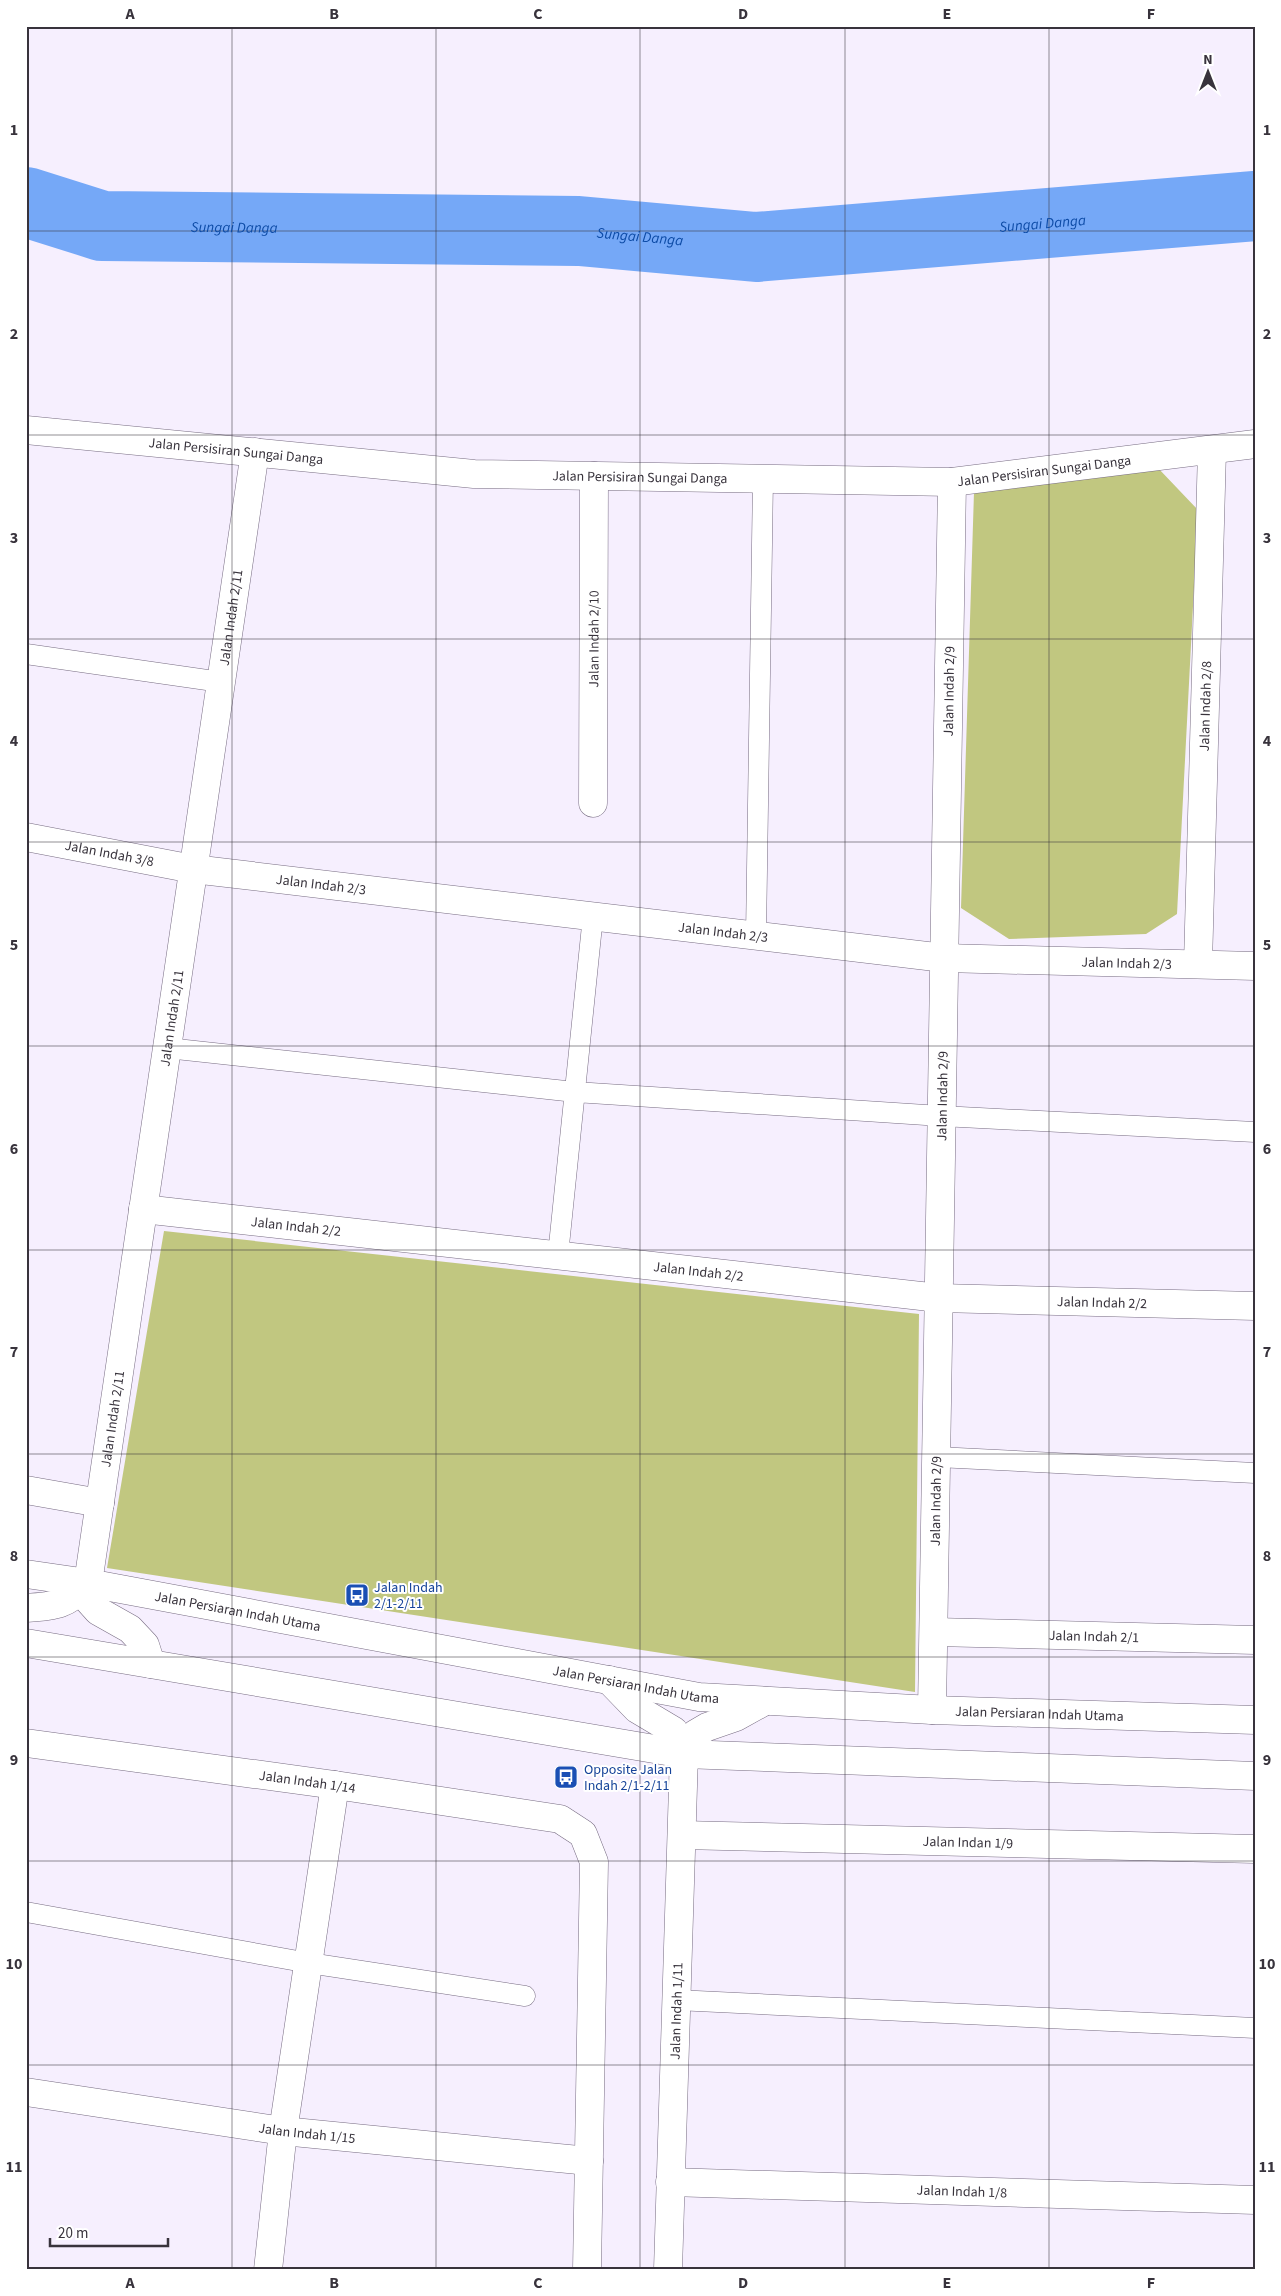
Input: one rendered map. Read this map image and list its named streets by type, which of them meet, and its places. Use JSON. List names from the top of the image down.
{
  "streets": {
    "street": [
      "Jalan Persisiran Sungai Danga",
      "Jalan Indah 2/11",
      "Jalan Indah 2/10",
      "Jalan Indah 2/9",
      "Jalan Indah 2/8",
      "Jalan Indah 3/8",
      "Jalan Indah 2/3",
      "Jalan Indah 2/2",
      "Jalan Persiaran Indah Utama",
      "Jalan Indah 2/1",
      "Jalan Indah 1/14",
      "Jalan Indan 1/9",
      "Jalan Indah 1/11",
      "Jalan Indah 1/15",
      "Jalan Indah 1/8"
    ]
  },
  "crossings": [
    ["Jalan Persisiran Sungai Danga", "Jalan Indah 2/11"],
    ["Jalan Persisiran Sungai Danga", "Jalan Indah 2/10"],
    ["Jalan Persisiran Sungai Danga", "Jalan Indah 2/9"],
    ["Jalan Persisiran Sungai Danga", "Jalan Indah 2/8"],
    ["Jalan Indah 2/11", "Jalan Indah 3/8"],
    ["Jalan Indah 2/11", "Jalan Indah 2/3"],
    ["Jalan Indah 2/11", "Jalan Indah 2/2"],
    ["Jalan Indah 2/11", "Jalan Persiaran Indah Utama"],
    ["Jalan Indah 2/9", "Jalan Indah 2/3"],
    ["Jalan Indah 2/9", "Jalan Indah 2/2"],
    ["Jalan Indah 2/9", "Jalan Persiaran Indah Utama"],
    ["Jalan Indah 2/9", "Jalan Indah 2/1"],
    ["Jalan Indah 2/8", "Jalan Indah 2/3"],
    ["Jalan Indah 3/8", "Jalan Indah 2/3"],
    ["Jalan Indah 1/14", "Jalan Indah 1/15"],
    ["Jalan Indan 1/9", "Jalan Indah 1/11"],
    ["Jalan Indah 1/11", "Jalan Indah 1/8"]
  ],
  "water": ["Sungai Danga"],
  "places": {
    "bus stop": ["Jalan Indah 2/1-2/11", "Opposite Jalan Indah 2/1-2/11"]
  },
  "scale_bar": "20 m",
  "north": "top",
  "grid": {
    "columns": [
      "A",
      "B",
      "C",
      "D",
      "E",
      "F"
    ],
    "rows": [
      "1",
      "2",
      "3",
      "4",
      "5",
      "6",
      "7",
      "8",
      "9",
      "10",
      "11"
    ]
  }
}
